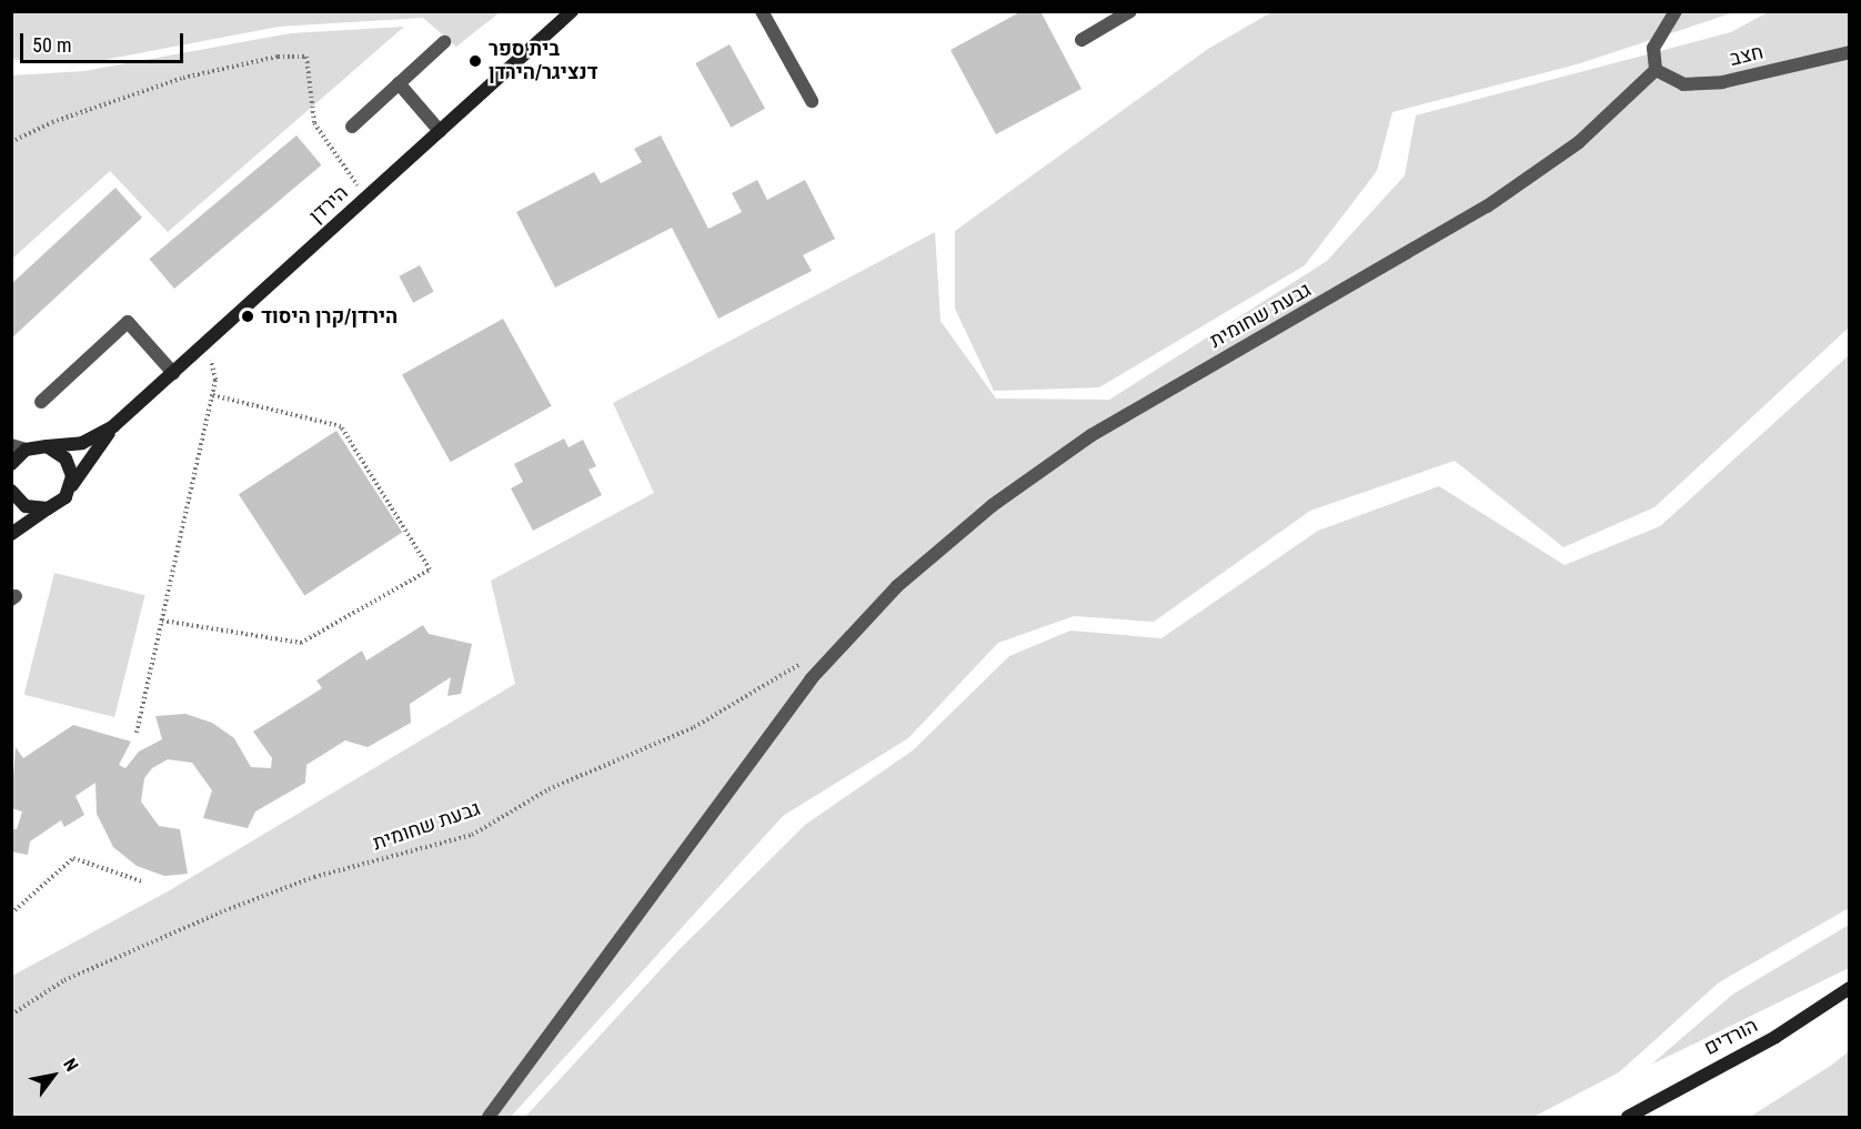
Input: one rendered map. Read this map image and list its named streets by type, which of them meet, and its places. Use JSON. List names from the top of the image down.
{
  "streets": {
    "street": [
      "חצב",
      "הירדן",
      "גבעת שחומית",
      "הורדים"
    ]
  },
  "crossings": [
    ["חצב", "גבעת שחומית"]
  ],
  "places": ["בית ספר דנציגר/הירדן", "הירדן/קרן היסוד"],
  "scale_bar": "50 m",
  "north": "top right"
}
